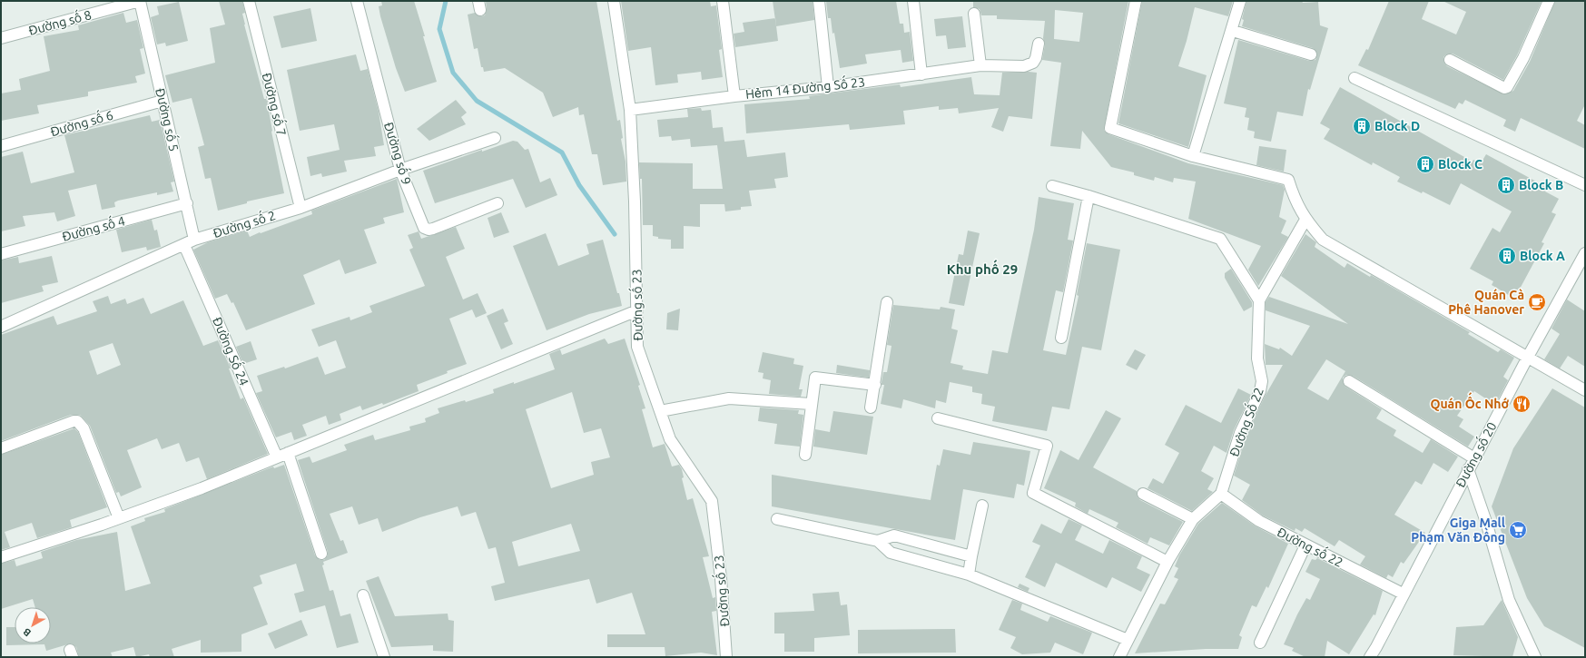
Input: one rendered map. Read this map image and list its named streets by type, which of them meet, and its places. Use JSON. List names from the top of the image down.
{
  "streets": {
    "street": [
      "Đường số 8",
      "Hẻm 14 Đường Số 23",
      "Đường số 7",
      "Đường số 5",
      "Đường số 6",
      "Đường số 9",
      "Đường số 2",
      "Đường số 4",
      "Đường số 23",
      "Đường Số 24",
      "Đường Số 22",
      "Đường số 20",
      "Đường số 22"
    ]
  },
  "crossings": [
    ["Đường số 8", "Đường số 5"],
    ["Hẻm 14 Đường Số 23", "Đường số 23"],
    ["Đường số 7", "Đường số 2"],
    ["Đường số 5", "Đường số 6"],
    ["Đường số 5", "Đường số 2"],
    ["Đường số 5", "Đường số 4"],
    ["Đường số 9", "Đường số 2"],
    ["Đường số 2", "Đường Số 24"],
    ["Đường Số 22", "Đường số 22"],
    ["Đường số 20", "Đường số 22"]
  ],
  "districts": ["Khu phố 29"],
  "places": {
    "building": [
      "Block D",
      "Block C",
      "Block B",
      "Block A"
    ],
    "cafe": ["Quán Cà Phê Hanover"],
    "restaurant": ["Quán Ốc Nhớ"],
    "supermarket": ["Giga Mall Phạm Văn Đồng"]
  },
  "north": "bottom left"
}
